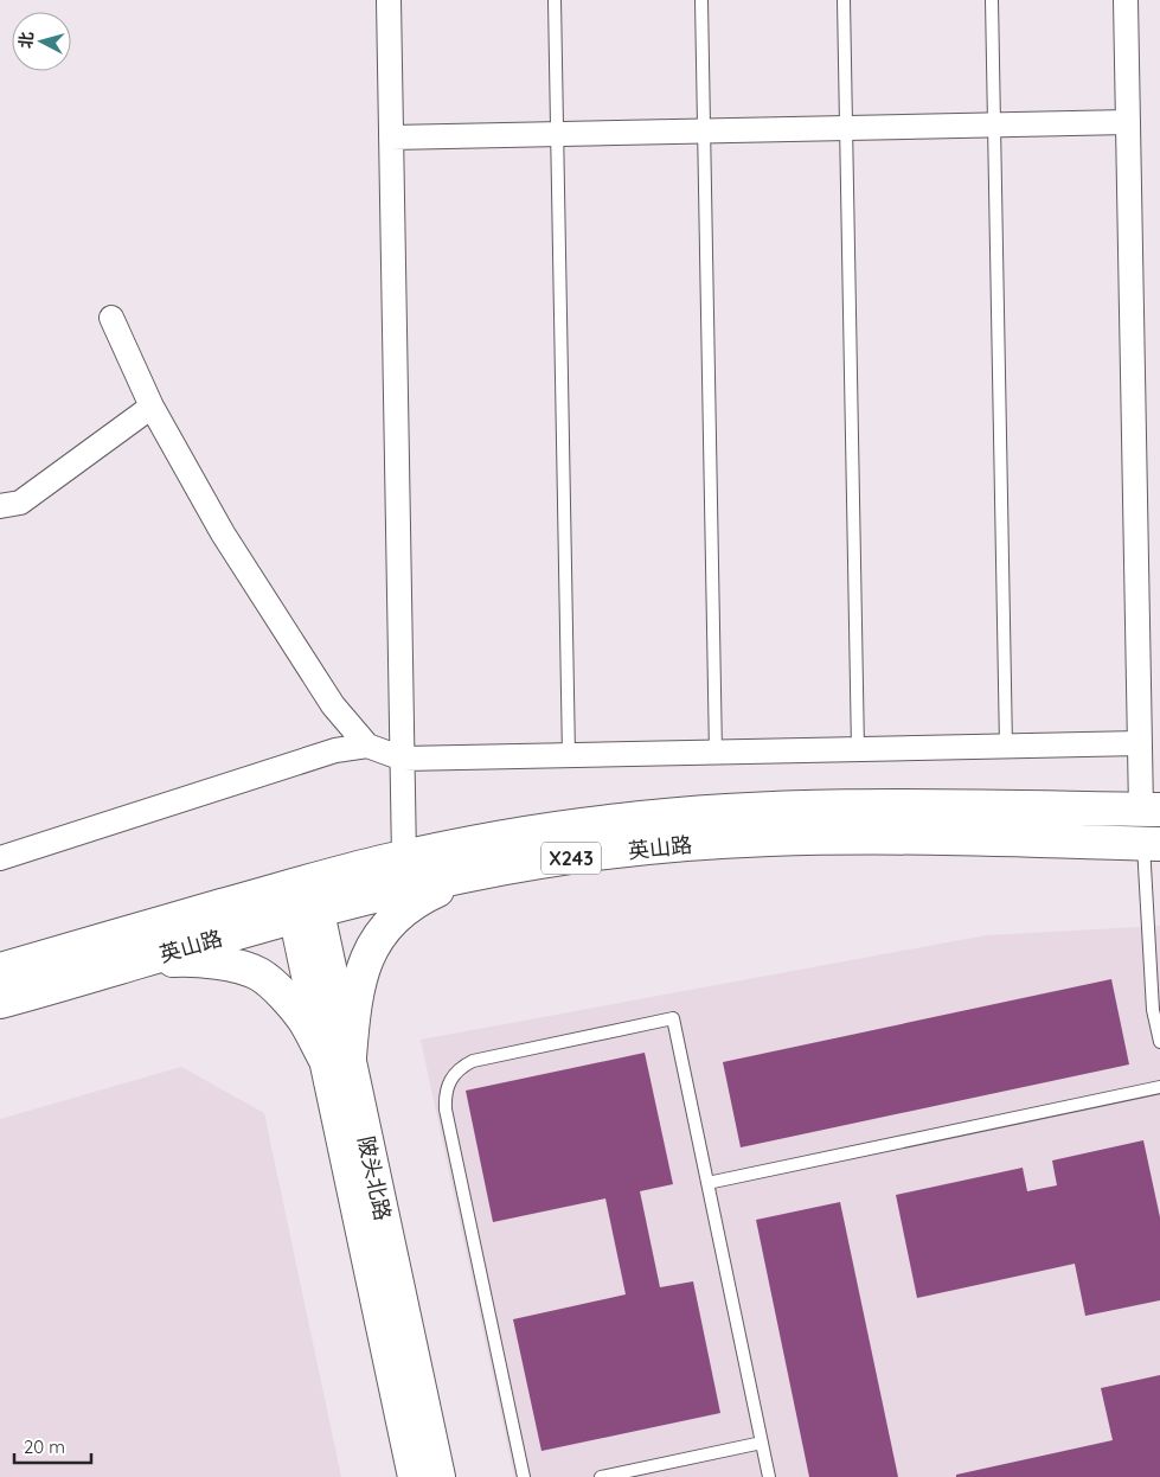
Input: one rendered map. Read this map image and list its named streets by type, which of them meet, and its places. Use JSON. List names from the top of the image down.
{
  "streets": {
    "main road": ["英山路", "X243", "陂头北路"]
  },
  "crossings": [
    ["英山路", "陂头北路"]
  ],
  "scale_bar": "20 m",
  "north": "left"
}
